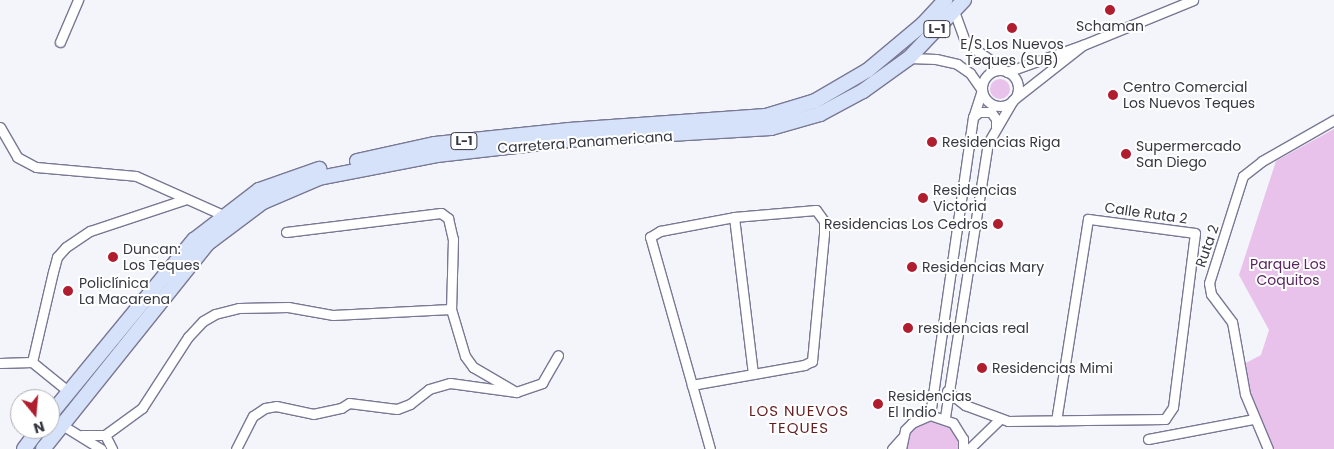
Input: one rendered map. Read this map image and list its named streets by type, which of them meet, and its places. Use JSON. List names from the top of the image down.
{
  "streets": {
    "main road": ["L-1", "Carretera Panamericana"],
    "street": ["Calle Ruta 2", "Ruta 2"]
  },
  "districts": ["LOS NUEVOS TEQUES"],
  "parks": ["Parque Los Coquitos"],
  "places": [
    "Schaman",
    "E/S Los Nuevos Teques (SUB)",
    "Centro Comercial Los Nuevos Teques",
    "Residencias Riga",
    "Supermercado San Diego",
    "Residencias Victoria",
    "Residencias Los Cedros",
    "Duncan: Los Teques",
    "Residencias Mary",
    "Policlínica La Macarena",
    "residencias real",
    "Residencias Mimi",
    "Residencias El Indio"
  ],
  "north": "bottom"
}
